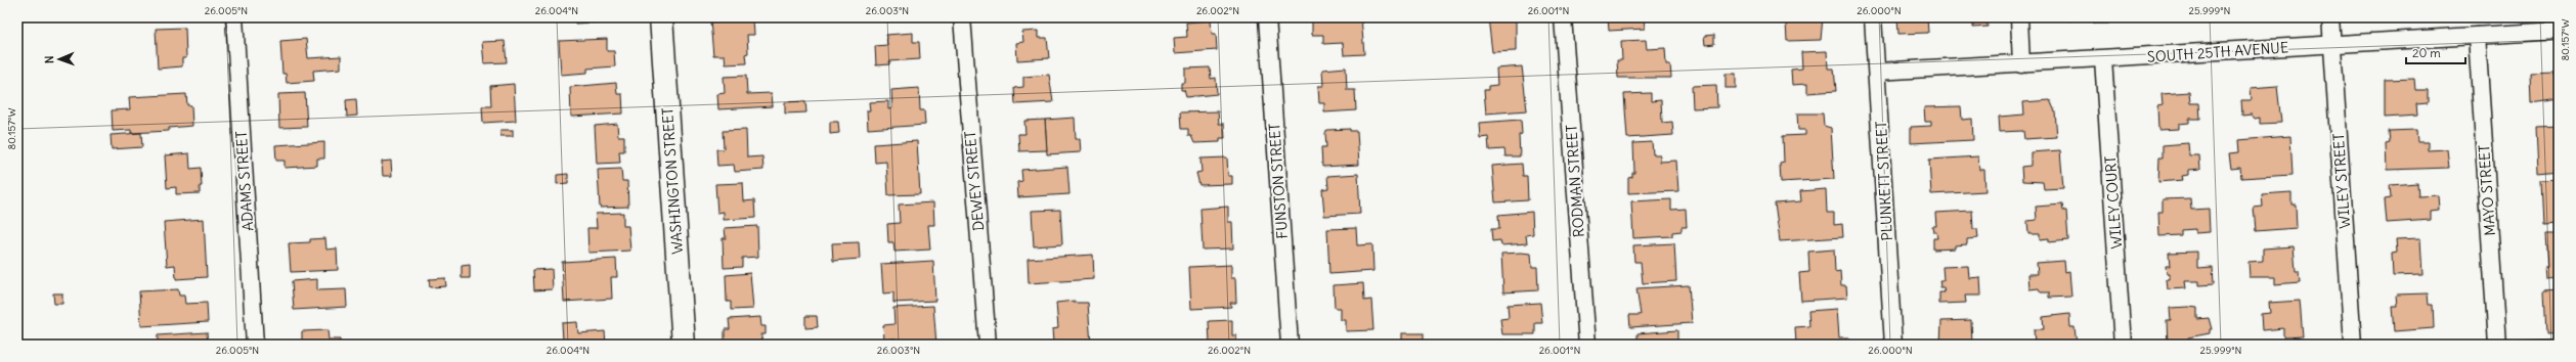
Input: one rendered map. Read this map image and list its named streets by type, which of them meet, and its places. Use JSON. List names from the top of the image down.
{
  "streets": {
    "street": [
      "SOUTH 25TH AVENUE",
      "ADAMS STREET",
      "WASHINGTON STREET",
      "DEWEY STREET",
      "FUNSTON STREET",
      "RODMAN STREET",
      "PLUNKETT STREET",
      "WILEY STREET",
      "MAYO STREET",
      "WILEY COURT"
    ]
  },
  "crossings": [
    ["SOUTH 25TH AVENUE", "PLUNKETT STREET"],
    ["SOUTH 25TH AVENUE", "WILEY STREET"],
    ["SOUTH 25TH AVENUE", "MAYO STREET"],
    ["SOUTH 25TH AVENUE", "WILEY COURT"]
  ],
  "scale_bar": "20 m",
  "north": "left",
  "coordinates": [
    "26.005°N",
    "26.004°N",
    "26.003°N",
    "26.002°N",
    "26.001°N",
    "26.000°N",
    "25.999°N",
    "80.157°W"
  ]
}
